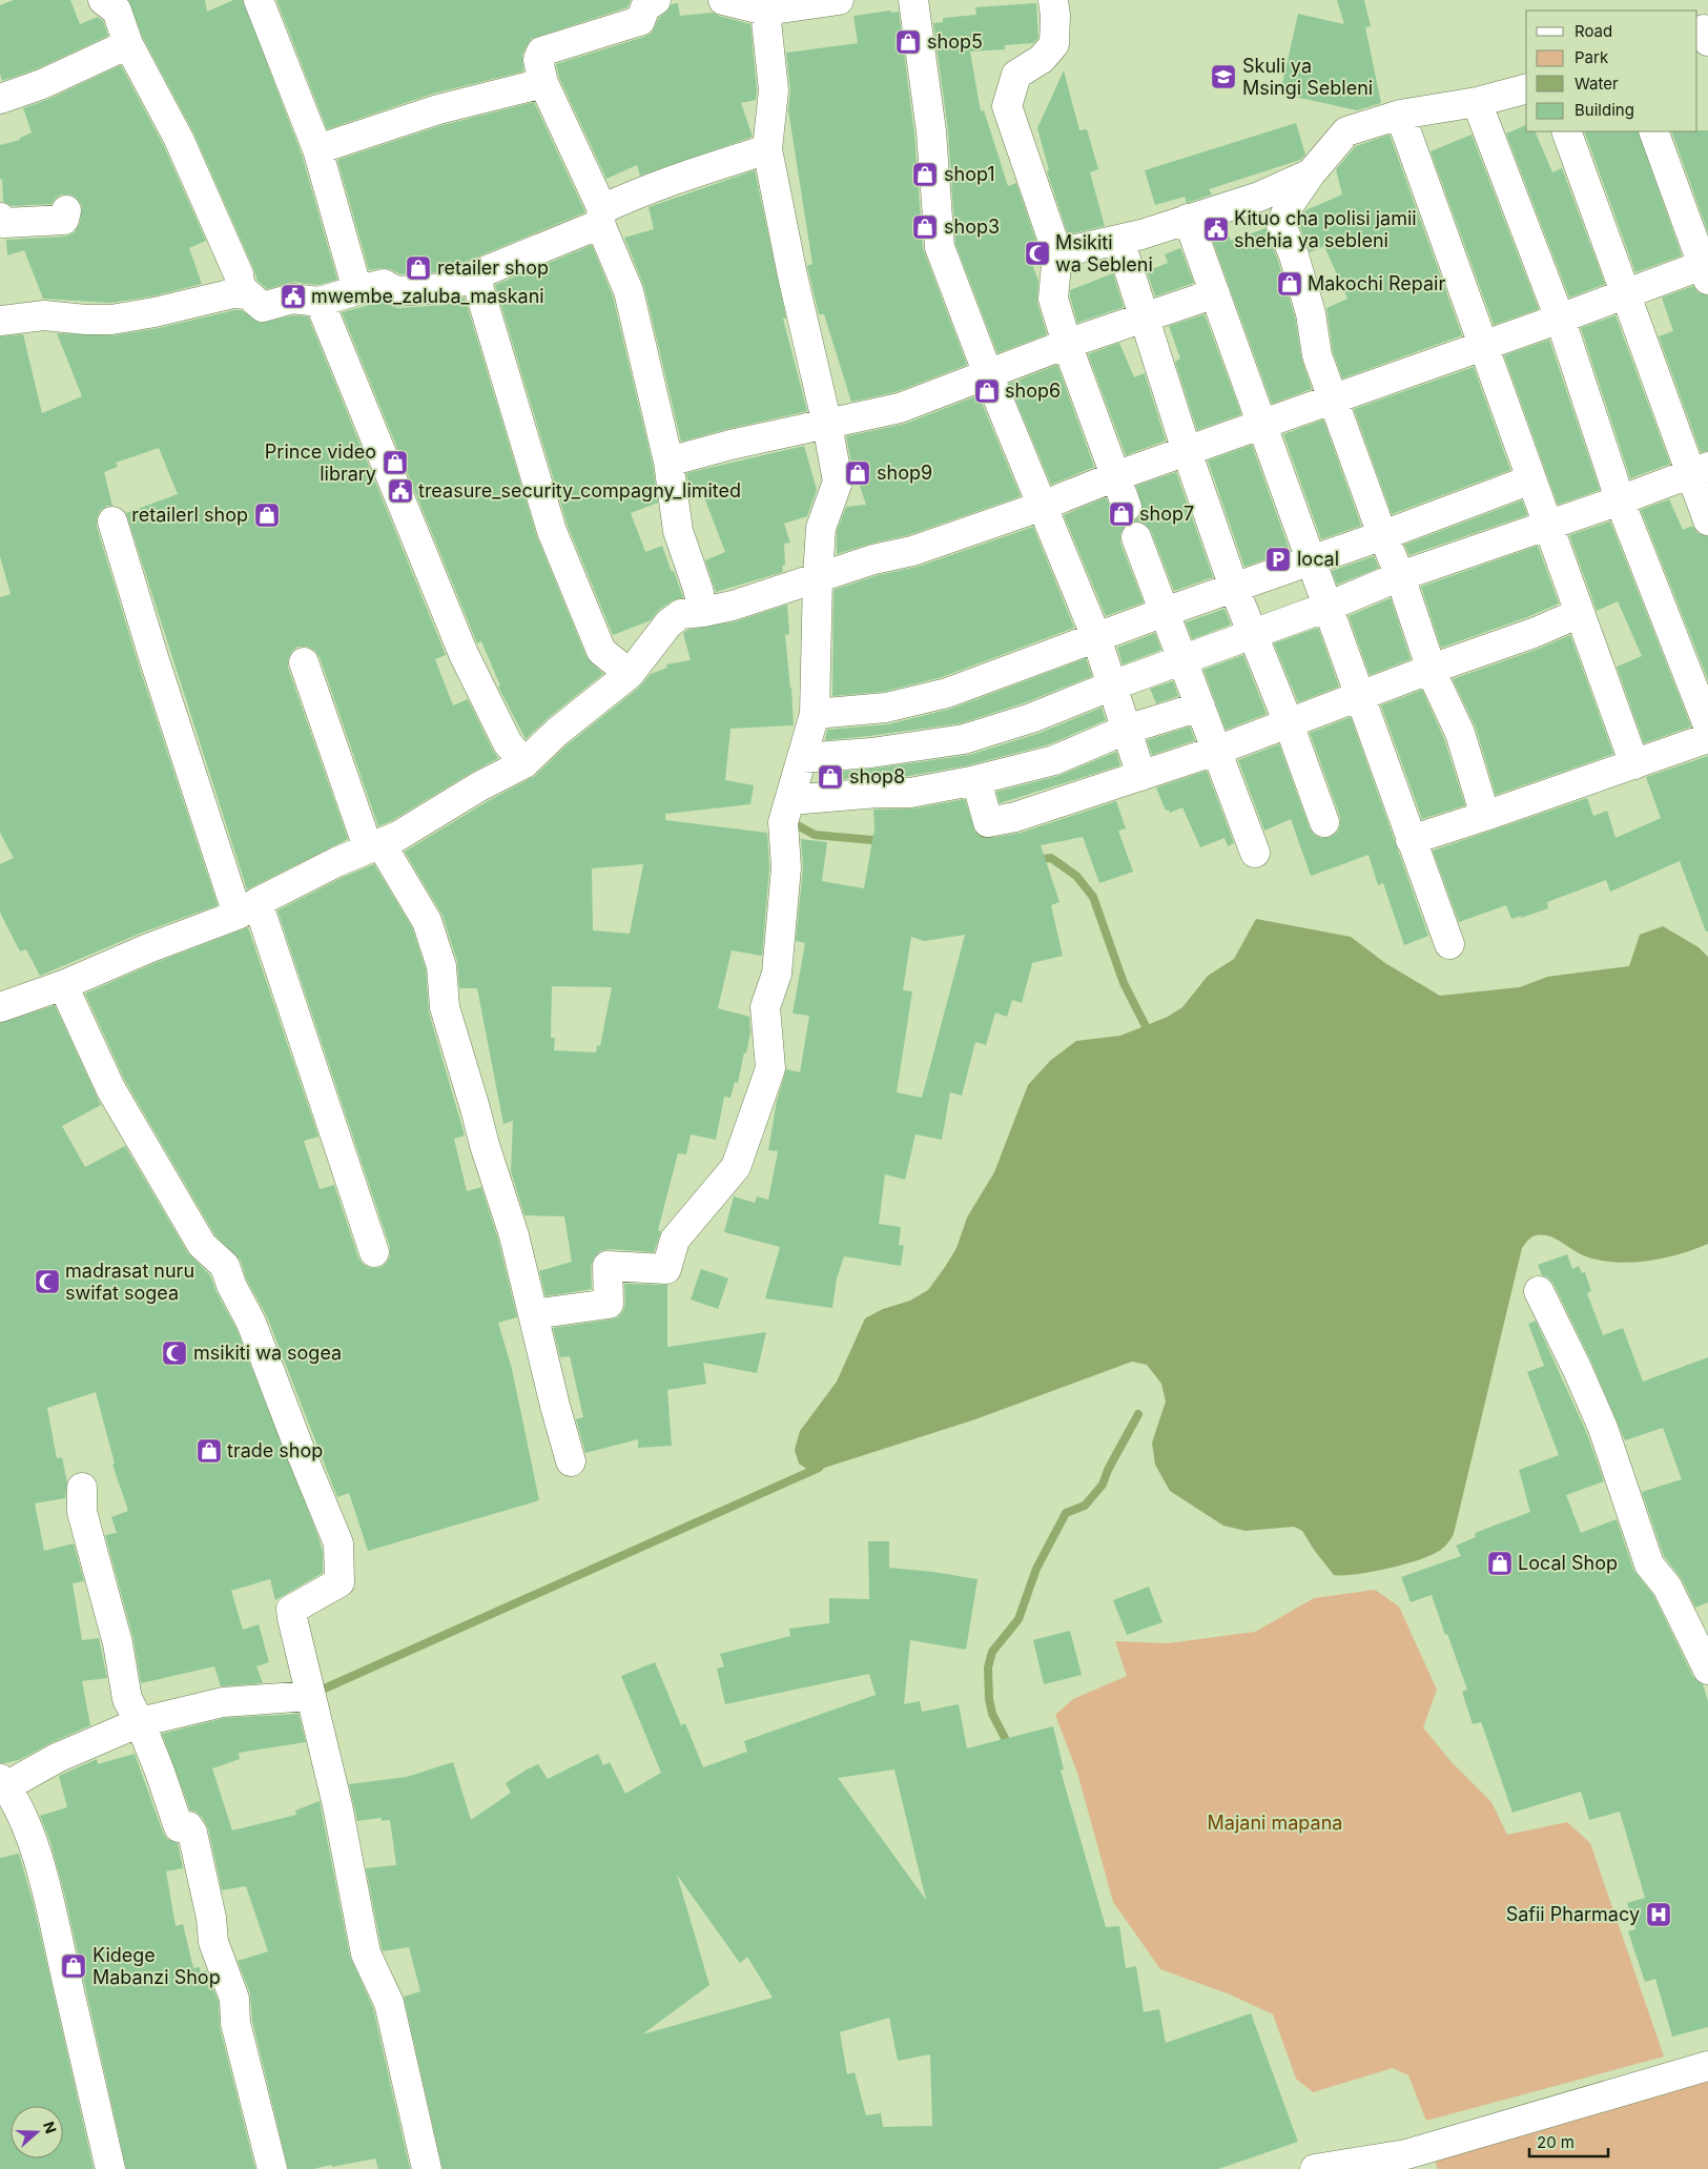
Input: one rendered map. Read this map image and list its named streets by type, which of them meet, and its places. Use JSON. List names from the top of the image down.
{
  "parks": ["Majani mapana"],
  "places": {
    "shop": [
      "shop5",
      "shop1",
      "shop3",
      "retailer shop",
      "Makochi Repair",
      "shop6",
      "Prince video library",
      "shop9",
      "shop7",
      "retailerl shop",
      "shop8",
      "trade shop",
      "Local Shop",
      "Kidege Mabanzi Shop"
    ],
    "school or university": ["Skuli ya Msingi Sebleni"],
    "public building": ["Kituo cha polisi jamii shehia ya sebleni", "mwembe_zaluba_maskani", "treasure_security_compagny_limited"],
    "mosque": ["Msikiti wa Sebleni", "madrasat nuru swifat sogea", "msikiti wa sogea"],
    "parking": ["local"],
    "hospital": ["Safii Pharmacy"]
  },
  "legend": [
    "Road",
    "Park",
    "Water",
    "Building"
  ],
  "scale_bar": "20 m",
  "north": "right"
}
